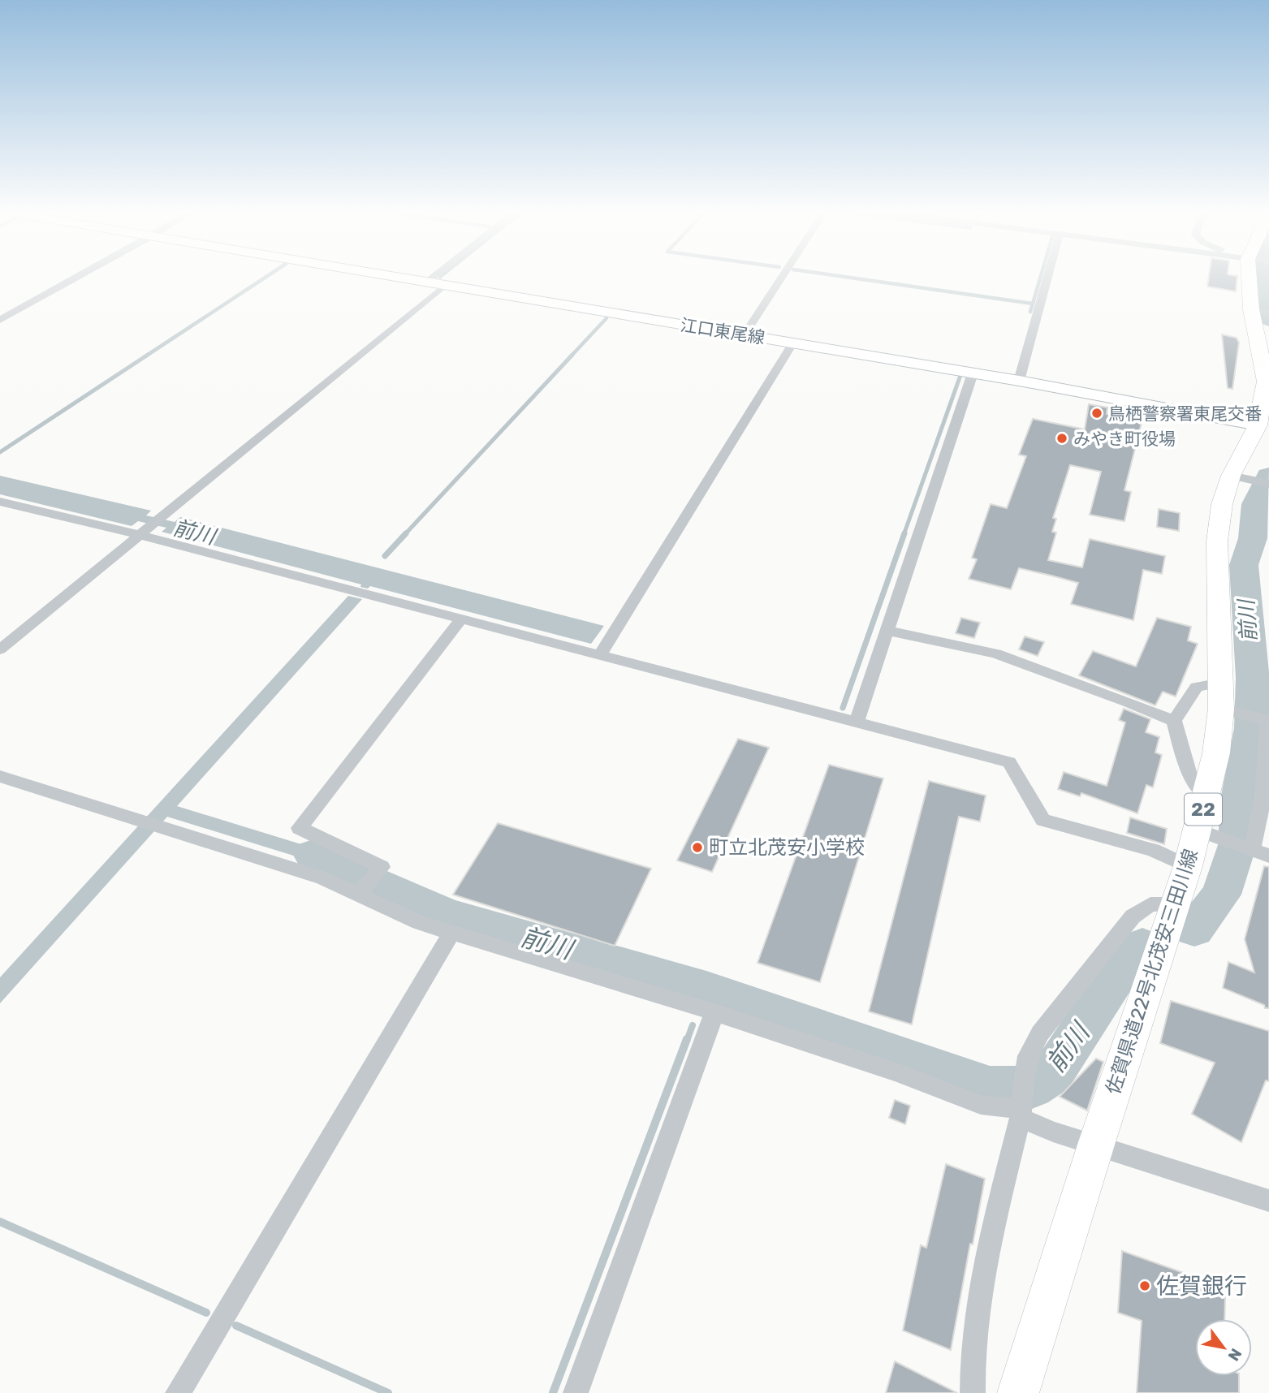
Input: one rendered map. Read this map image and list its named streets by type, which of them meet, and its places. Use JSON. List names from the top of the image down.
{
  "streets": {
    "main road": ["江口東尾線", "22", "佐賀県道22号北茂安三田川線"]
  },
  "crossings": [
    ["江口東尾線", "佐賀県道22号北茂安三田川線"]
  ],
  "water": ["前川"],
  "places": [
    "鳥栖警察署東尾交番",
    "みやき町役場",
    "町立北茂安小学校",
    "佐賀銀行"
  ],
  "north": "bottom right"
}
